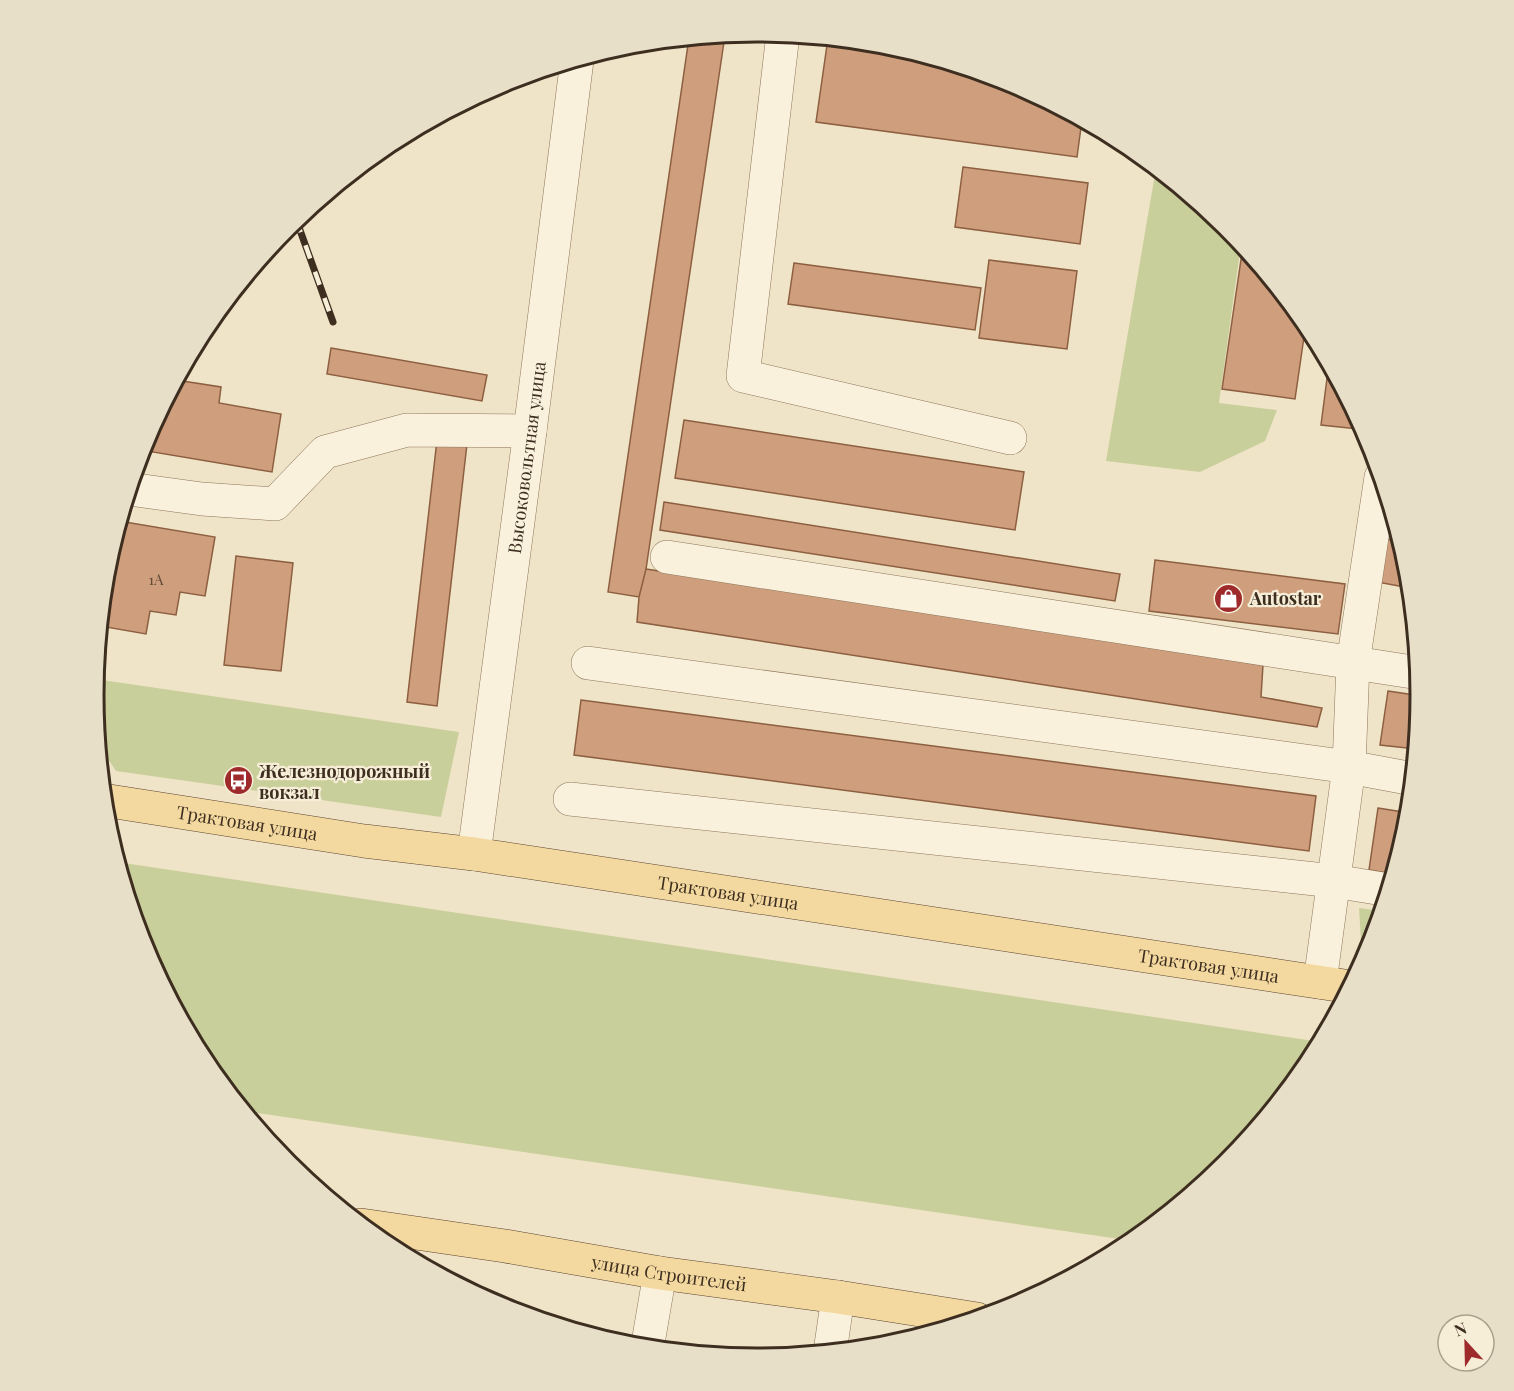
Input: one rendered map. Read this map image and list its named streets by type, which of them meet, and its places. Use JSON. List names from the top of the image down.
{
  "streets": {
    "main road": ["Трактовая улица", "улица Строителей"],
    "street": ["Высоковольтная улица"]
  },
  "crossings": [
    ["Высоковольтная улица", "Трактовая улица"]
  ],
  "places": {
    "shop": ["Autostar"],
    "bus stop": ["Железнодорожный вокзал"]
  },
  "house_numbers": ["1А"],
  "north": "top"
}
